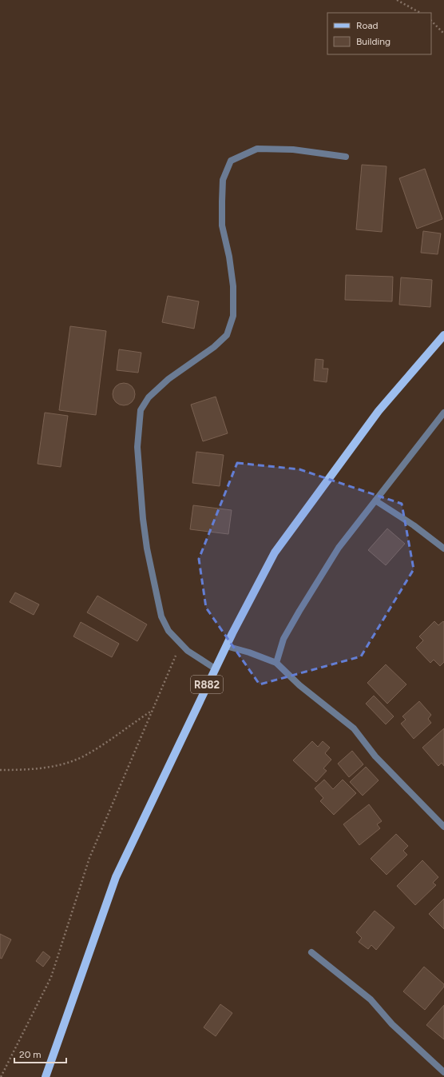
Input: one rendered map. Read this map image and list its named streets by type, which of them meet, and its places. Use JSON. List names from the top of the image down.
{
  "streets": {
    "main road": ["R882"]
  },
  "legend": ["Road", "Building"],
  "scale_bar": "20 m"
}
